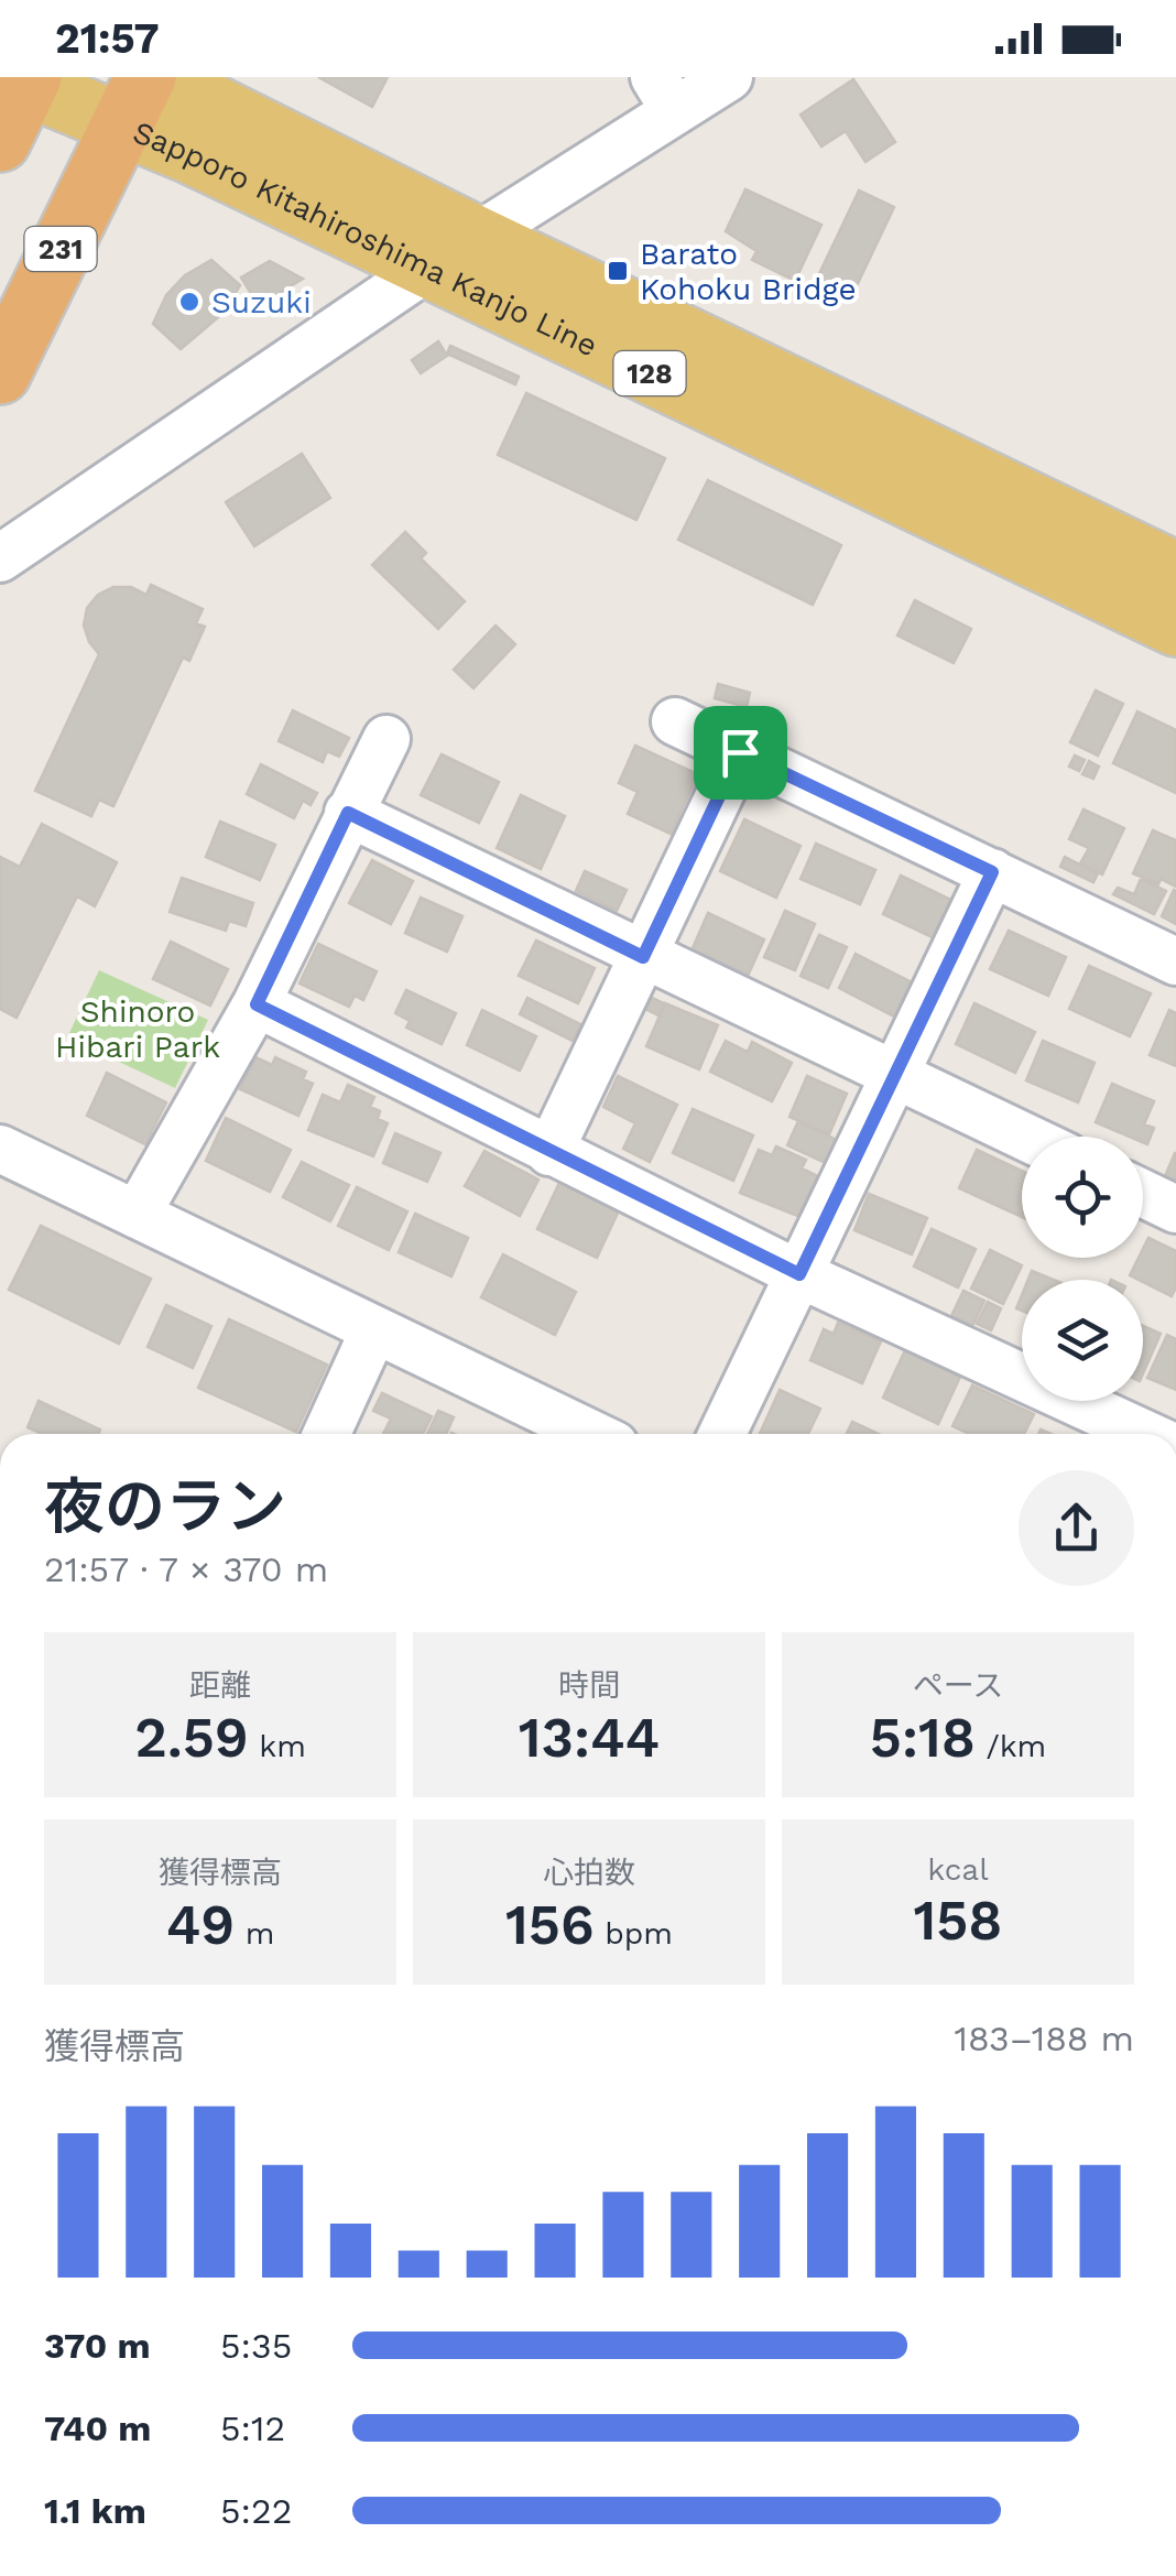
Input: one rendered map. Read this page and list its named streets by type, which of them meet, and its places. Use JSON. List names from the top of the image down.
{
  "streets": {
    "highway": ["231"],
    "main road": ["Sapporo Kitahiroshima Kanjo Line", "128"]
  },
  "crossings": [
    ["Sapporo Kitahiroshima Kanjo Line", "231"]
  ],
  "parks": ["Shinoro Hibari Park"],
  "places": {
    "transit": ["Barato Kohoku Bridge"],
    "other": ["Suzuki"]
  },
  "page": {
    "status": "21:57",
    "heading": ["夜のラン", "21:57 · 7 × 370 m"],
    "stats": [
      ["距離", "2.59 km"],
      ["時間", "13:44"],
      ["ペース", "5:18 /km"],
      ["獲得標高", "49 m"],
      ["心拍数", "156 bpm"],
      ["kcal", "158"]
    ],
    "chart": ["獲得標高", "183–188 m"],
    "list": [
      {
        "name": "370 m",
        "note": "5:35"
      },
      {
        "name": "740 m",
        "note": "5:12"
      },
      {
        "name": "1.1 km",
        "note": "5:22"
      }
    ]
  }
}
